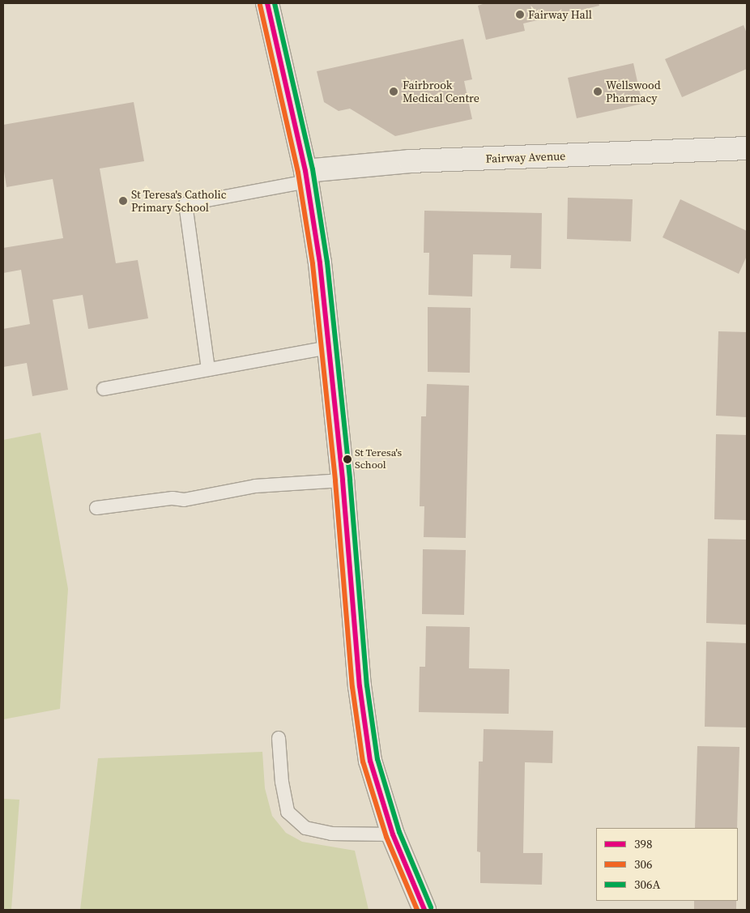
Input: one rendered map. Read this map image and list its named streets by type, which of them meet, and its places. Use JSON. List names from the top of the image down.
{
  "streets": {
    "street": ["Fairway Avenue"]
  },
  "places": [
    "Fairway Hall",
    "Fairbrook Medical Centre",
    "Wellswood Pharmacy",
    "St Teresa's Catholic Primary School",
    "St Teresa's School"
  ],
  "lines": ["transit line 398", "transit line 306A", "transit line 306"],
  "legend": ["398", "306", "306A"]
}
